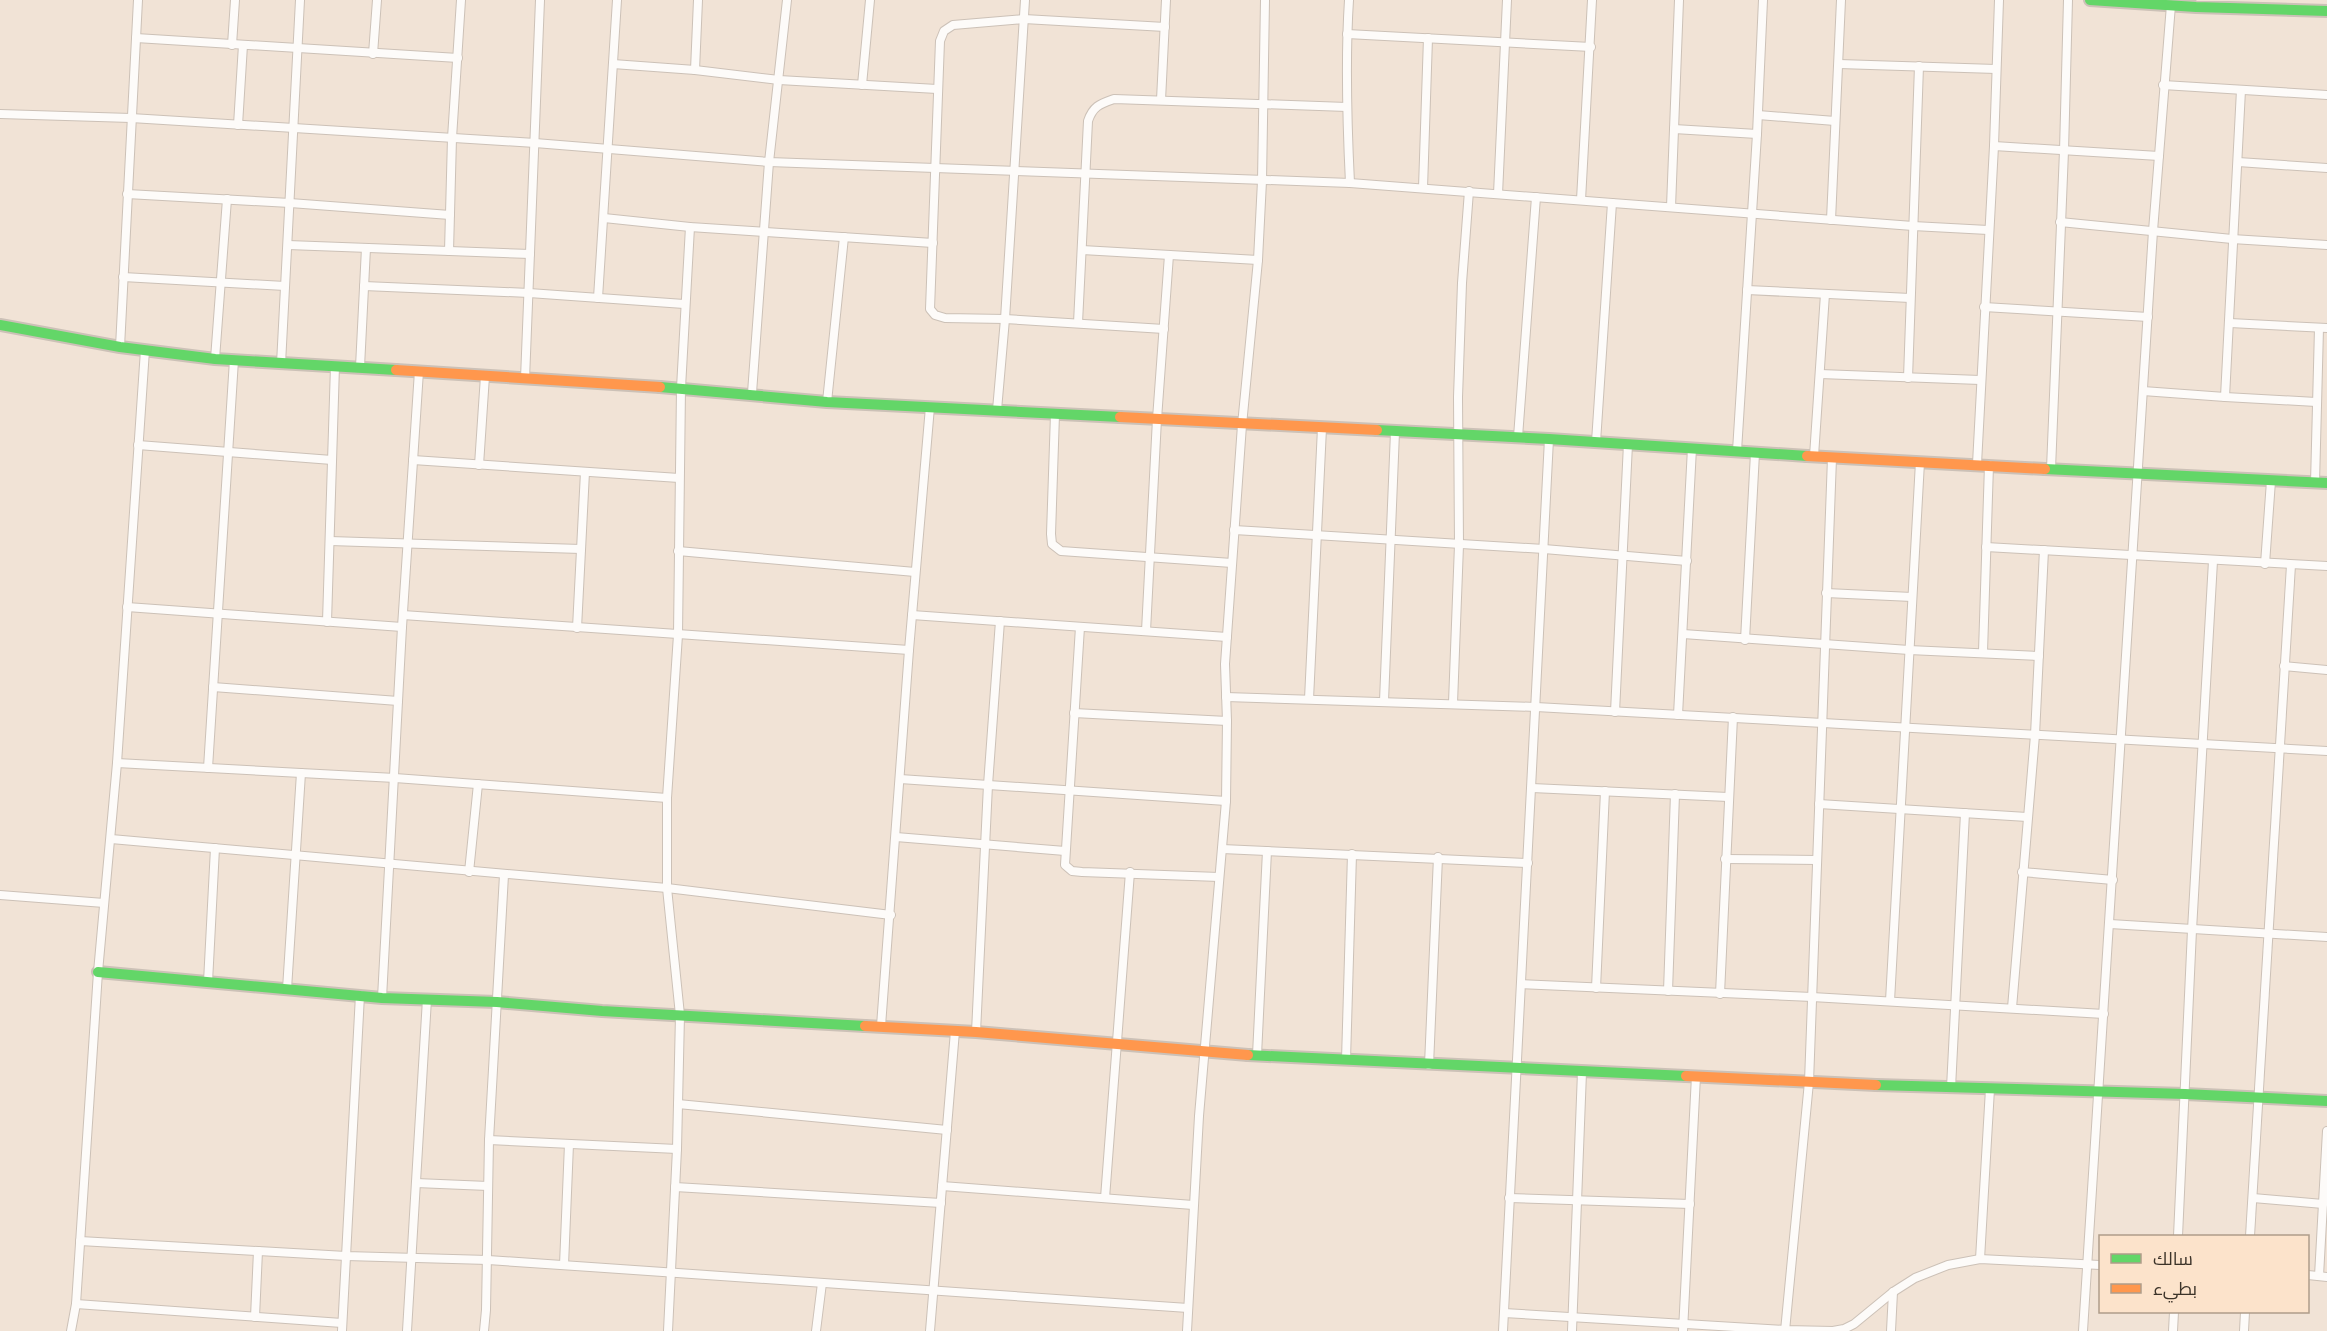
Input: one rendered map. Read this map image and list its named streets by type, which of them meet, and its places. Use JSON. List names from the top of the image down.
{
  "legend": ["سالك", "بطيء"]
}
